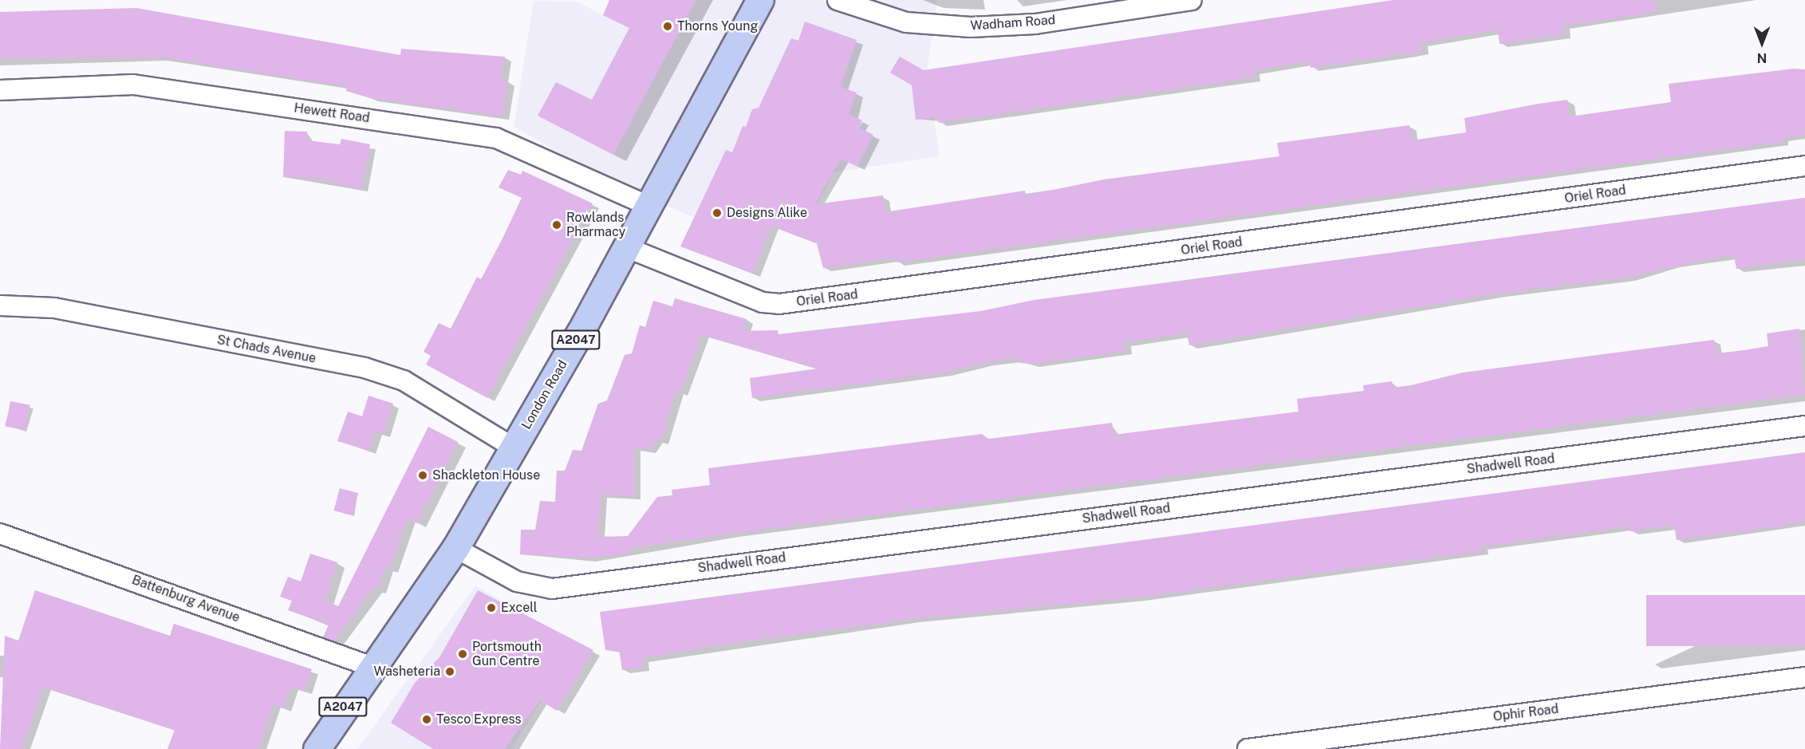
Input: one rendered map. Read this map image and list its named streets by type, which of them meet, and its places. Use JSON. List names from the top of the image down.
{
  "streets": {
    "main road": ["A2047", "London Road"],
    "street": [
      "Wadham Road",
      "Hewett Road",
      "Oriel Road",
      "St Chads Avenue",
      "Shadwell Road",
      "Battenburg Avenue",
      "Ophir Road"
    ]
  },
  "crossings": [
    ["Hewett Road", "London Road"],
    ["Oriel Road", "London Road"],
    ["St Chads Avenue", "London Road"],
    ["London Road", "Shadwell Road"],
    ["London Road", "Battenburg Avenue"]
  ],
  "places": [
    "Thorns Young",
    "Designs Alike",
    "Rowlands Pharmacy",
    "Shackleton House",
    "Excell",
    "Portsmouth Gun Centre",
    "Washeteria",
    "Tesco Express"
  ],
  "north": "bottom"
}
